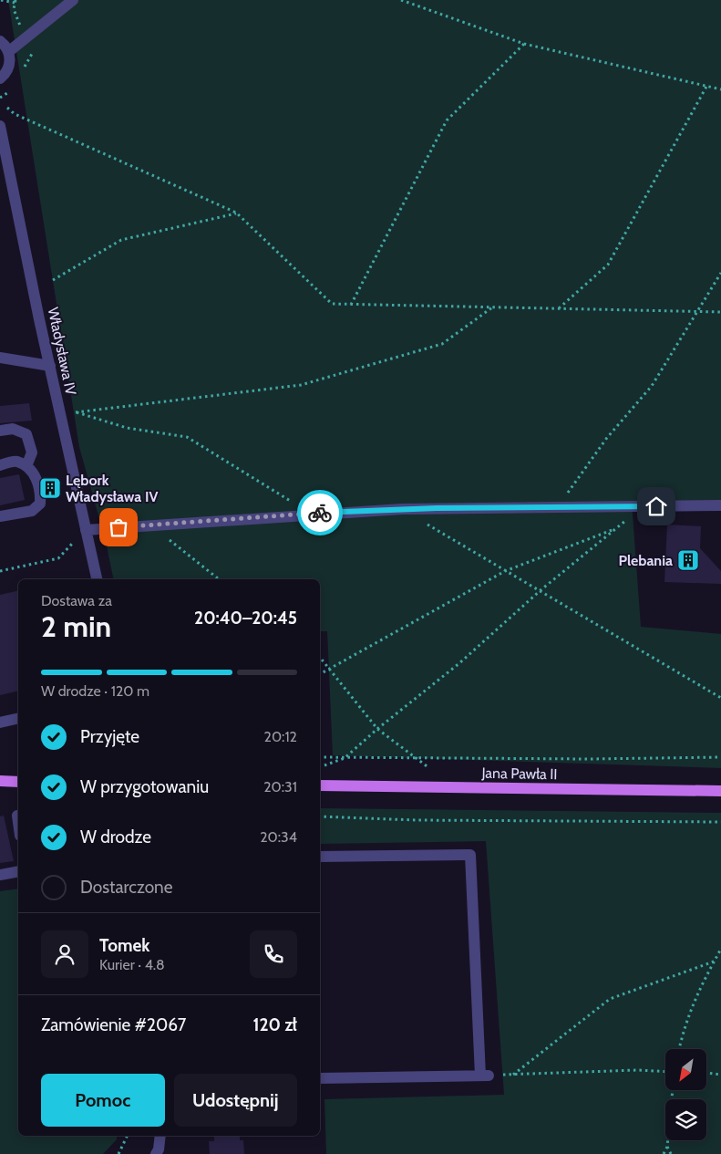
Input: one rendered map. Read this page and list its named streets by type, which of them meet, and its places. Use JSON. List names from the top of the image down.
{
  "streets": {
    "main road": ["Jana Pawła II"],
    "street": ["Władysława IV"]
  },
  "places": {
    "building": ["Lębork Władysława IV", "Plebania"]
  },
  "north": "bottom left",
  "page": {
    "heading": ["2 min", "Dostawa za", "20:40–20:45"],
    "panel": [
      "Tomek",
      "Kurier · 4.8",
      "Zamówienie #2067",
      "120 zł"
    ],
    "bar": "W drodze · 120 m",
    "list": [
      ["Przyjęte", "20:12"],
      ["W przygotowaniu", "20:31"],
      ["W drodze", "20:34"],
      "Dostarczone"
    ],
    "buttons": ["Pomoc", "Udostępnij"]
  }
}
